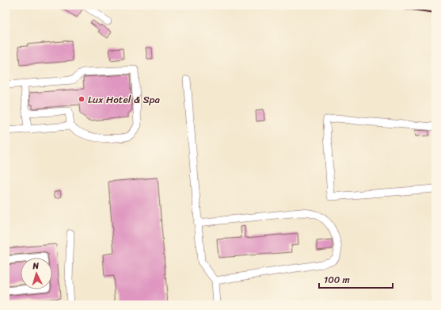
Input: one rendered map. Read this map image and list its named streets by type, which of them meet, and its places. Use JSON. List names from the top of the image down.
{
  "places": ["Lux Hotel & Spa"],
  "scale_bar": "100 m",
  "north": "top"
}
